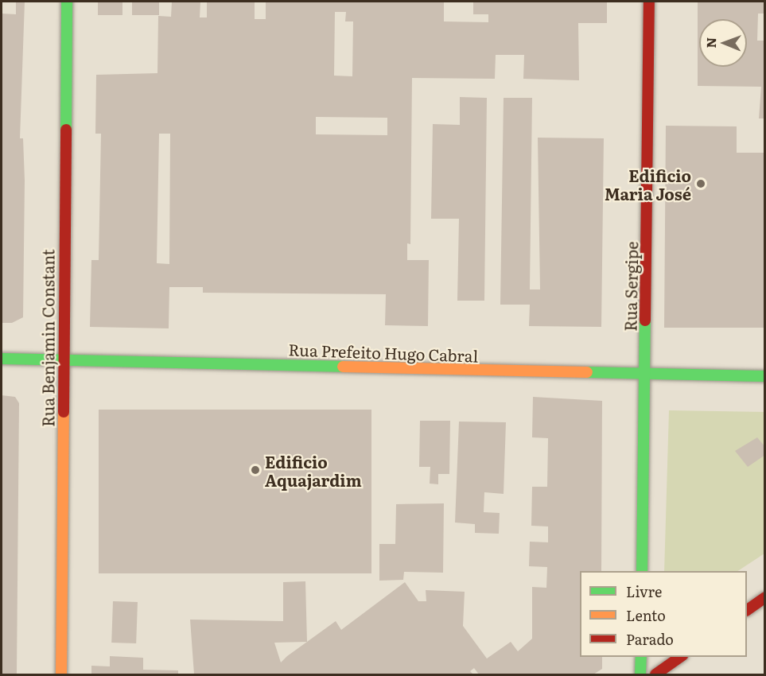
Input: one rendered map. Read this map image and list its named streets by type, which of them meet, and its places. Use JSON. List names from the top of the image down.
{
  "streets": {
    "street": ["Rua Sergipe", "Rua Benjamin Constant", "Rua Prefeito Hugo Cabral"]
  },
  "crossings": [
    ["Rua Sergipe", "Rua Prefeito Hugo Cabral"],
    ["Rua Benjamin Constant", "Rua Prefeito Hugo Cabral"]
  ],
  "places": ["Edificio Maria José", "Edificio Aquajardim"],
  "legend": ["Livre", "Lento", "Parado"],
  "north": "left"
}
